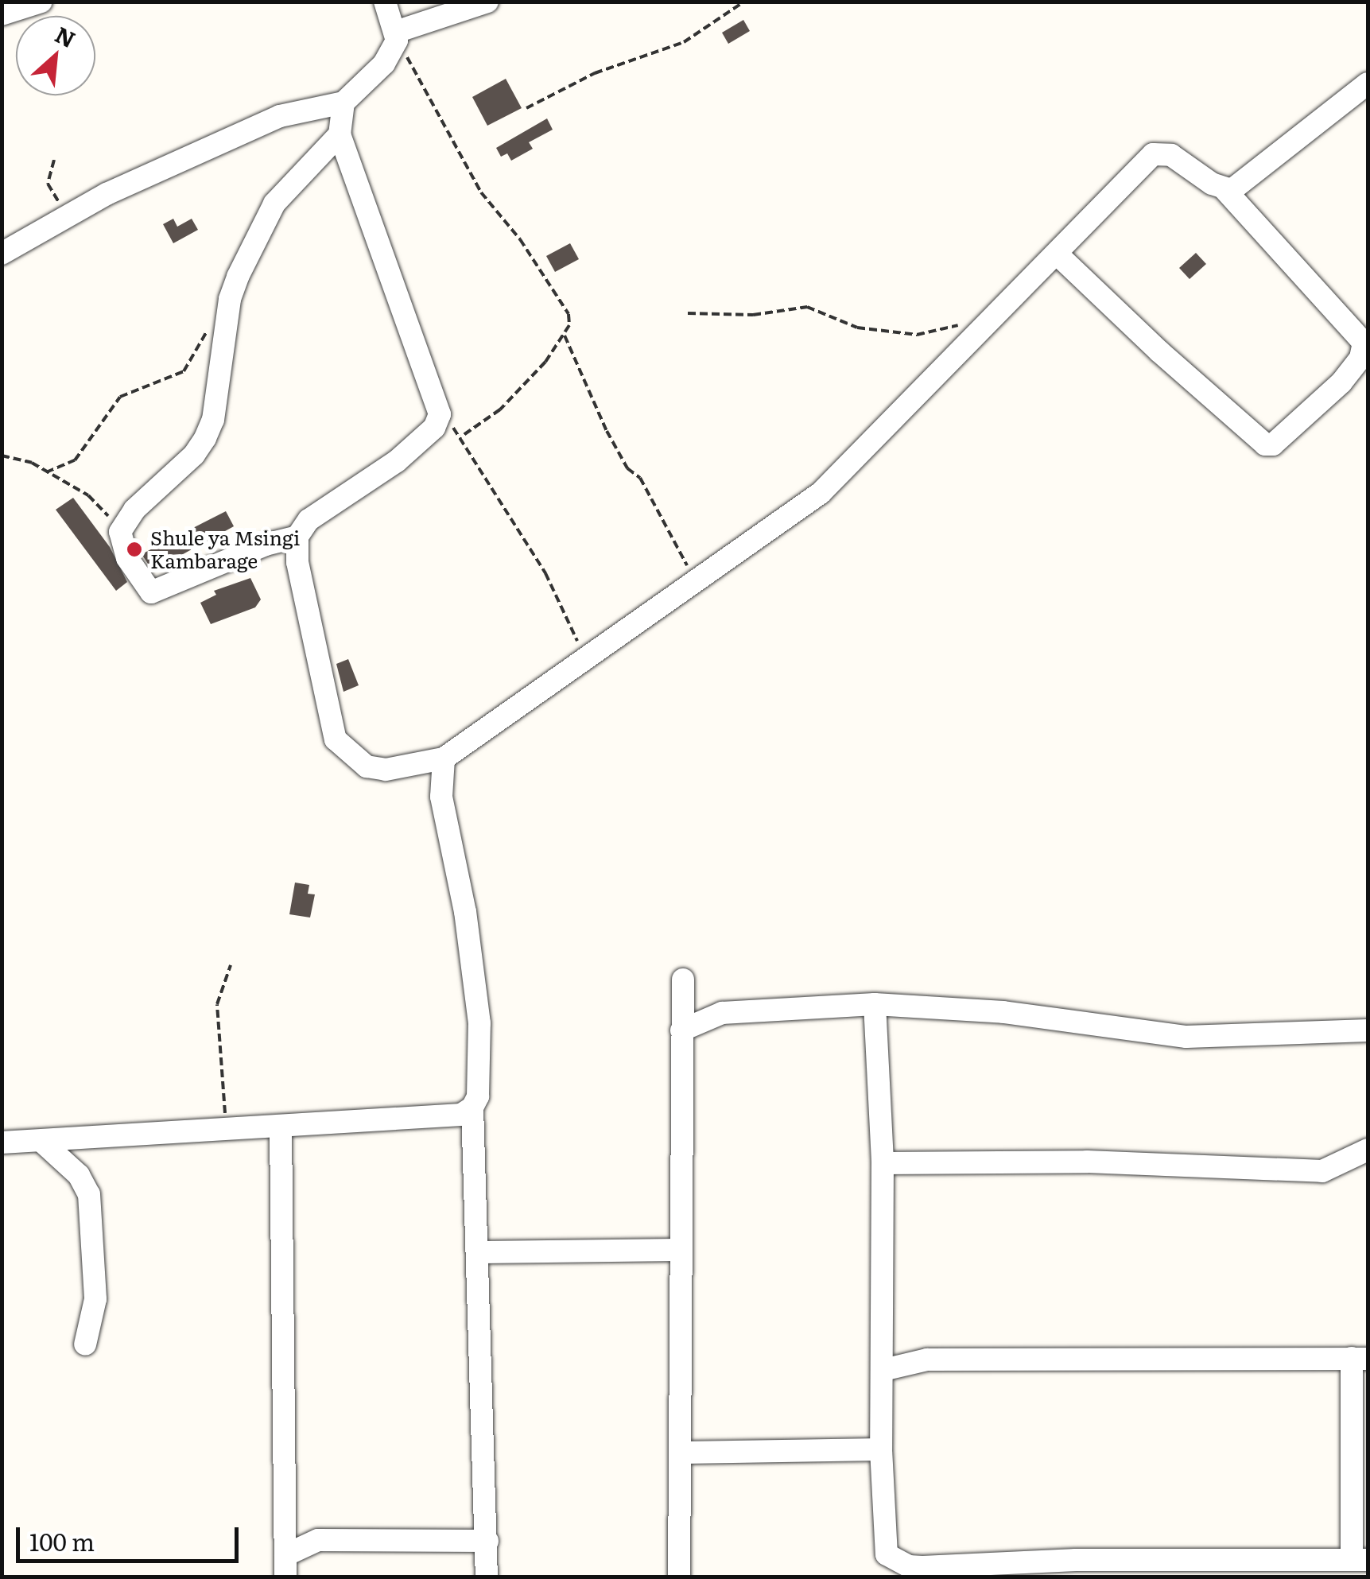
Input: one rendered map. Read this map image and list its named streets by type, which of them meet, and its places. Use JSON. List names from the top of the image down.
{
  "places": ["Shule ya Msingi Kambarage"],
  "scale_bar": "100 m",
  "north": "top right"
}
